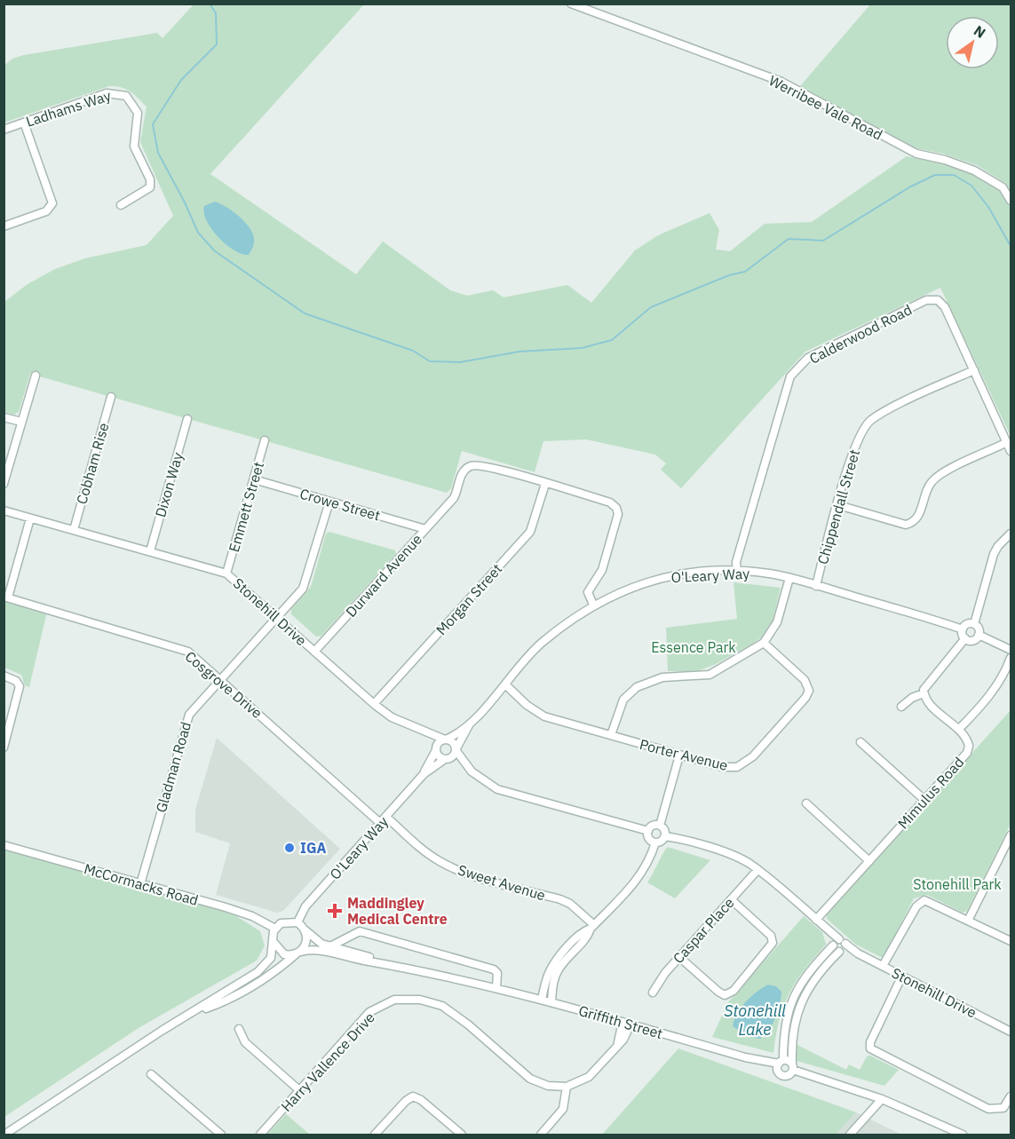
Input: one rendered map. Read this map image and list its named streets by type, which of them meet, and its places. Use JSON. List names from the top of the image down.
{
  "streets": {
    "street": [
      "Werribee Vale Road",
      "Ladhams Way",
      "Calderwood Road",
      "Cobham Rise",
      "Dixon Way",
      "Crowe Street",
      "Emmett Street",
      "Chippendall Street",
      "Durward Avenue",
      "O'Leary Way",
      "Morgan Street",
      "Stonehill Drive",
      "Cosgrove Drive",
      "Porter Avenue",
      "Gladman Road",
      "Mimulus Road",
      "Sweet Avenue",
      "McCormacks Road",
      "Caspar Place",
      "Griffith Street",
      "Harry Vallence Drive"
    ]
  },
  "crossings": [
    ["Calderwood Road", "Chippendall Street"],
    ["Calderwood Road", "O'Leary Way"],
    ["Cobham Rise", "Stonehill Drive"],
    ["Dixon Way", "Stonehill Drive"],
    ["Crowe Street", "Emmett Street"],
    ["Crowe Street", "Durward Avenue"],
    ["Crowe Street", "Gladman Road"],
    ["Emmett Street", "Stonehill Drive"],
    ["Chippendall Street", "O'Leary Way"],
    ["Durward Avenue", "Morgan Street"],
    ["Durward Avenue", "Stonehill Drive"],
    ["O'Leary Way", "Cosgrove Drive"],
    ["O'Leary Way", "Porter Avenue"],
    ["O'Leary Way", "Sweet Avenue"],
    ["O'Leary Way", "McCormacks Road"],
    ["O'Leary Way", "Griffith Street"],
    ["Morgan Street", "Stonehill Drive"],
    ["Stonehill Drive", "Gladman Road"],
    ["Stonehill Drive", "Mimulus Road"],
    ["Stonehill Drive", "Caspar Place"],
    ["Cosgrove Drive", "Gladman Road"],
    ["Gladman Road", "McCormacks Road"],
    ["McCormacks Road", "Griffith Street"]
  ],
  "water": ["Stonehill Lake"],
  "parks": ["Essence Park", "Stonehill Park"],
  "places": {
    "other": ["IGA"],
    "health": ["Maddingley Medical Centre"]
  },
  "north": "top right"
}
